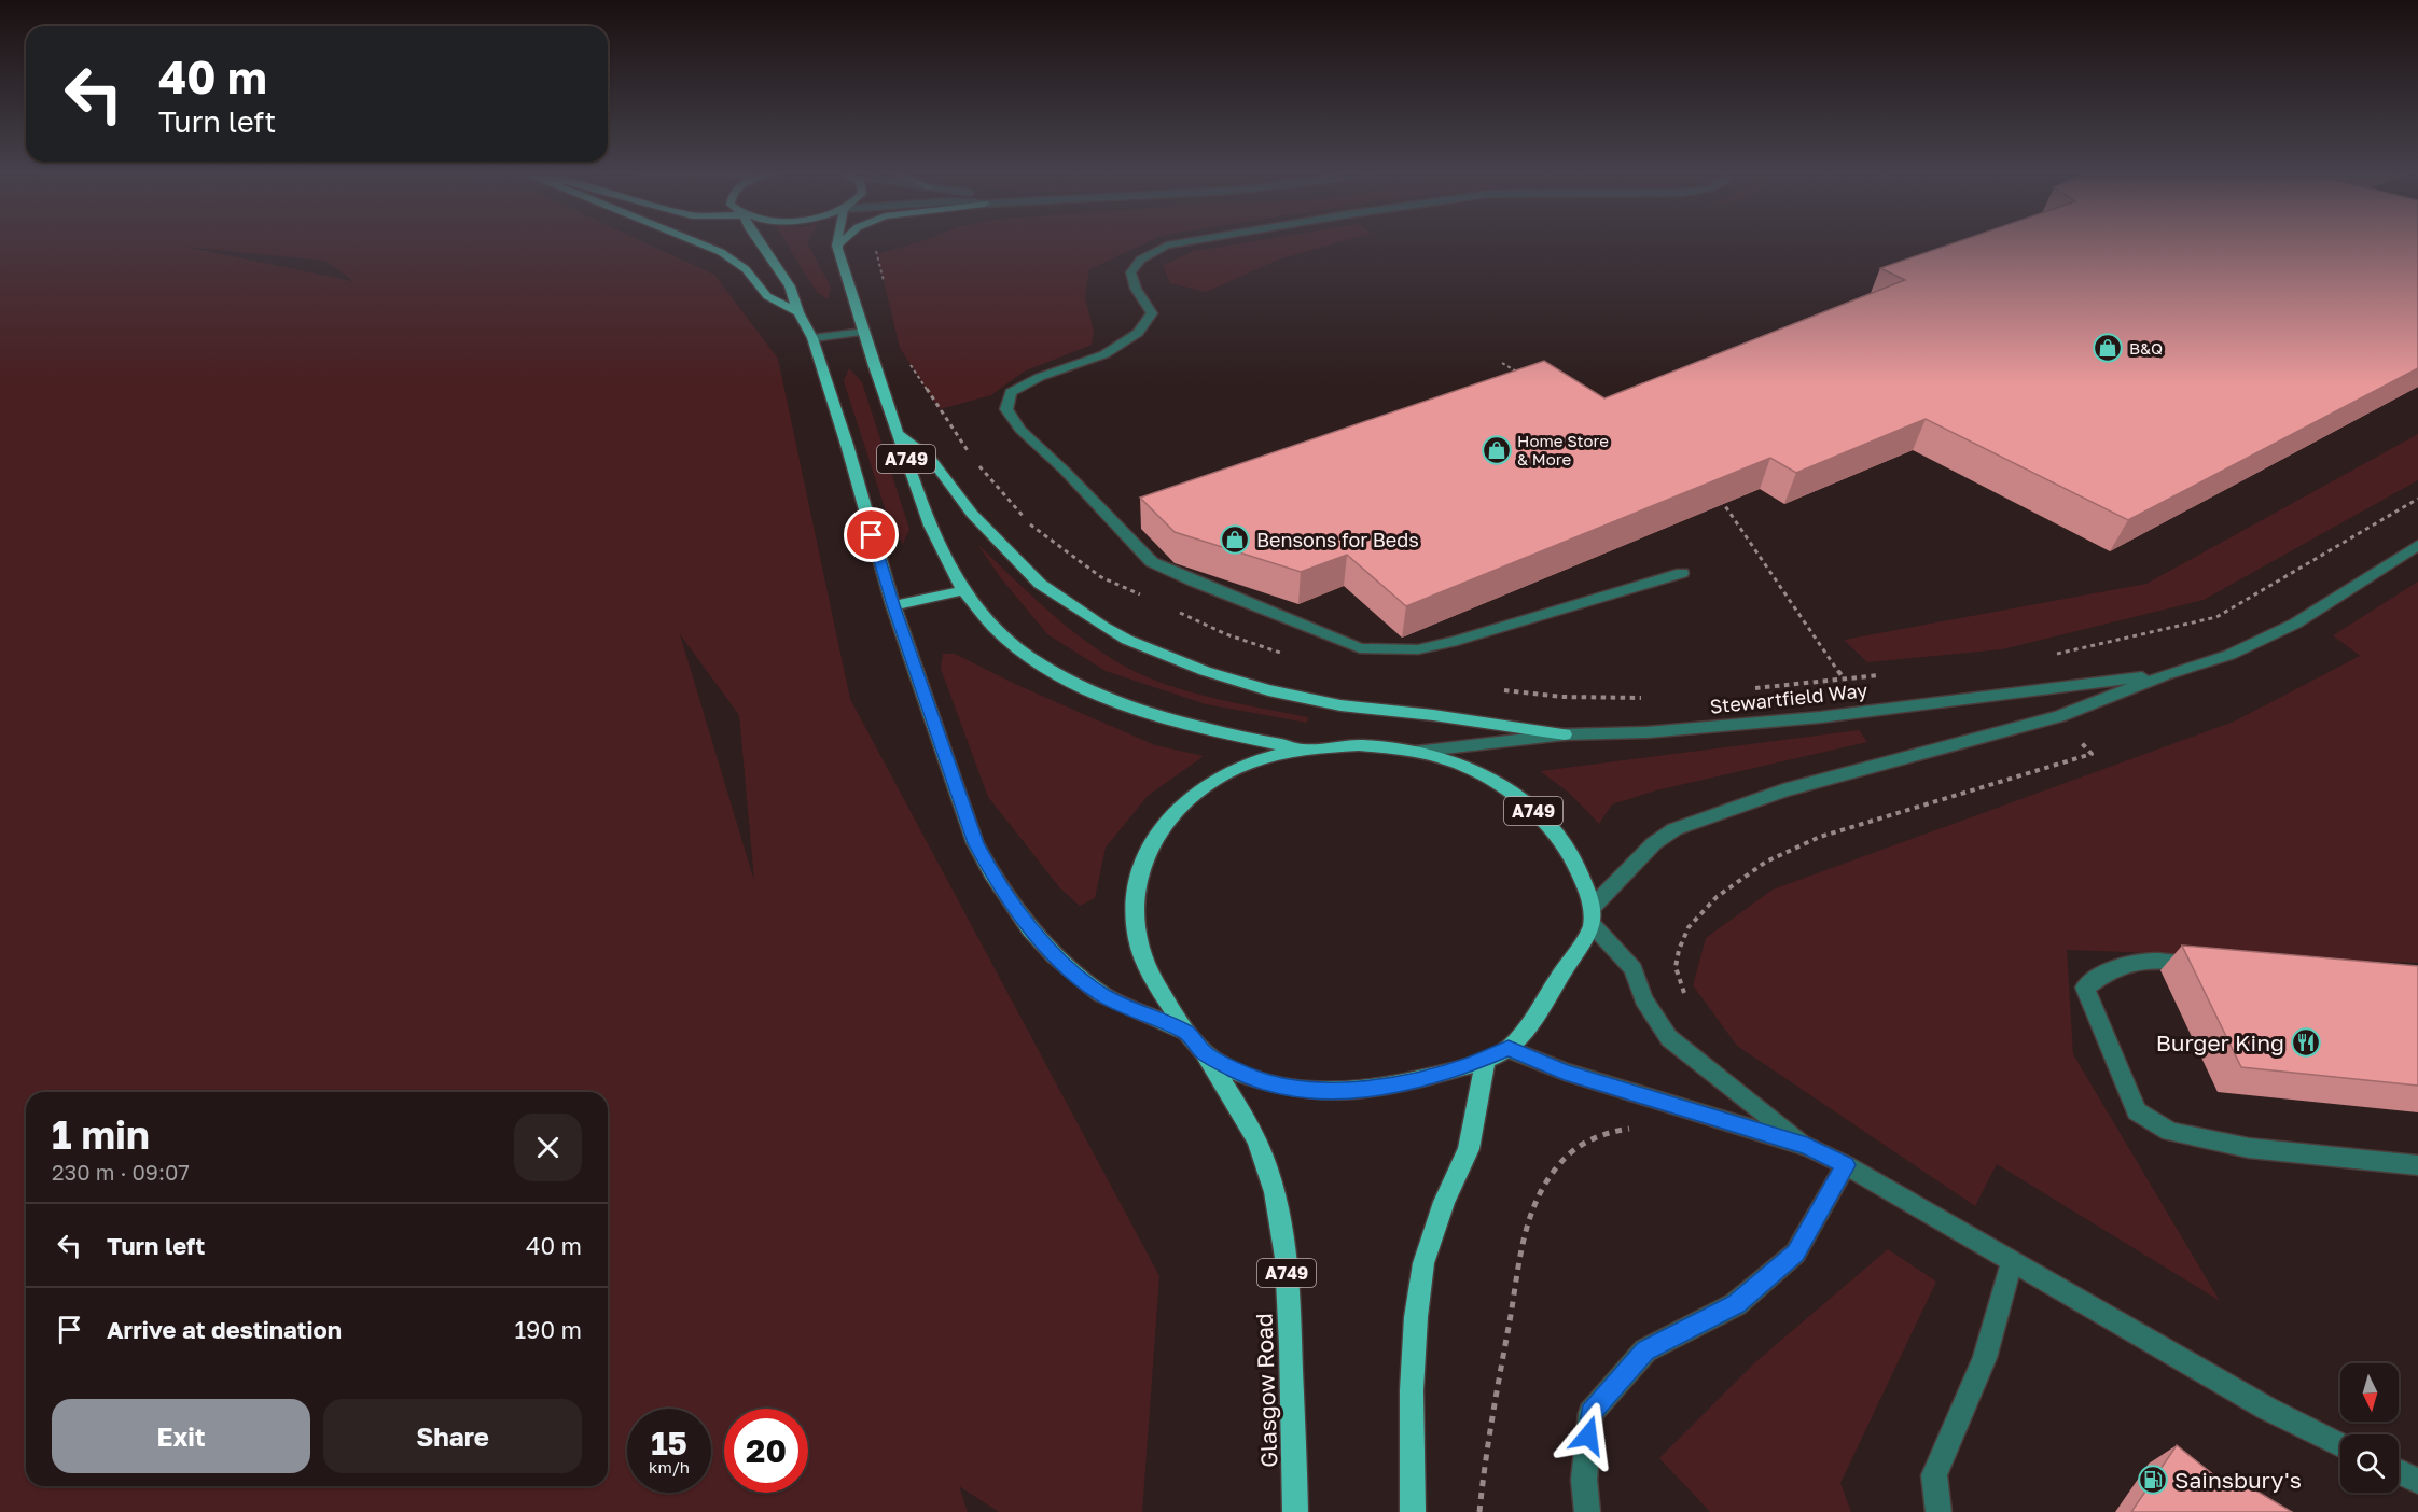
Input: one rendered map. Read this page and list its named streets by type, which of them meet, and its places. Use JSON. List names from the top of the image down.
{
  "streets": {
    "main road": ["A749", "Glasgow Road"],
    "street": ["Stewartfield Way"]
  },
  "crossings": [
    ["A749", "Stewartfield Way"],
    ["A749", "Glasgow Road"]
  ],
  "places": {
    "shop": ["B&Q", "Home Store & More", "Bensons for Beds"],
    "restaurant": ["Burger King"],
    "fuel station": ["Sainsbury's"]
  },
  "north": "bottom",
  "page": {
    "turn": ["40 m", "Turn left"],
    "heading": ["1 min", "230 m · 09:07"],
    "list": [
      {
        "name": "Turn left",
        "value": "40 m"
      },
      {
        "name": "Arrive at destination",
        "value": "190 m"
      }
    ],
    "buttons": ["Exit", "Share"],
    "speed": "15 km/h",
    "limit": "20"
  }
}
